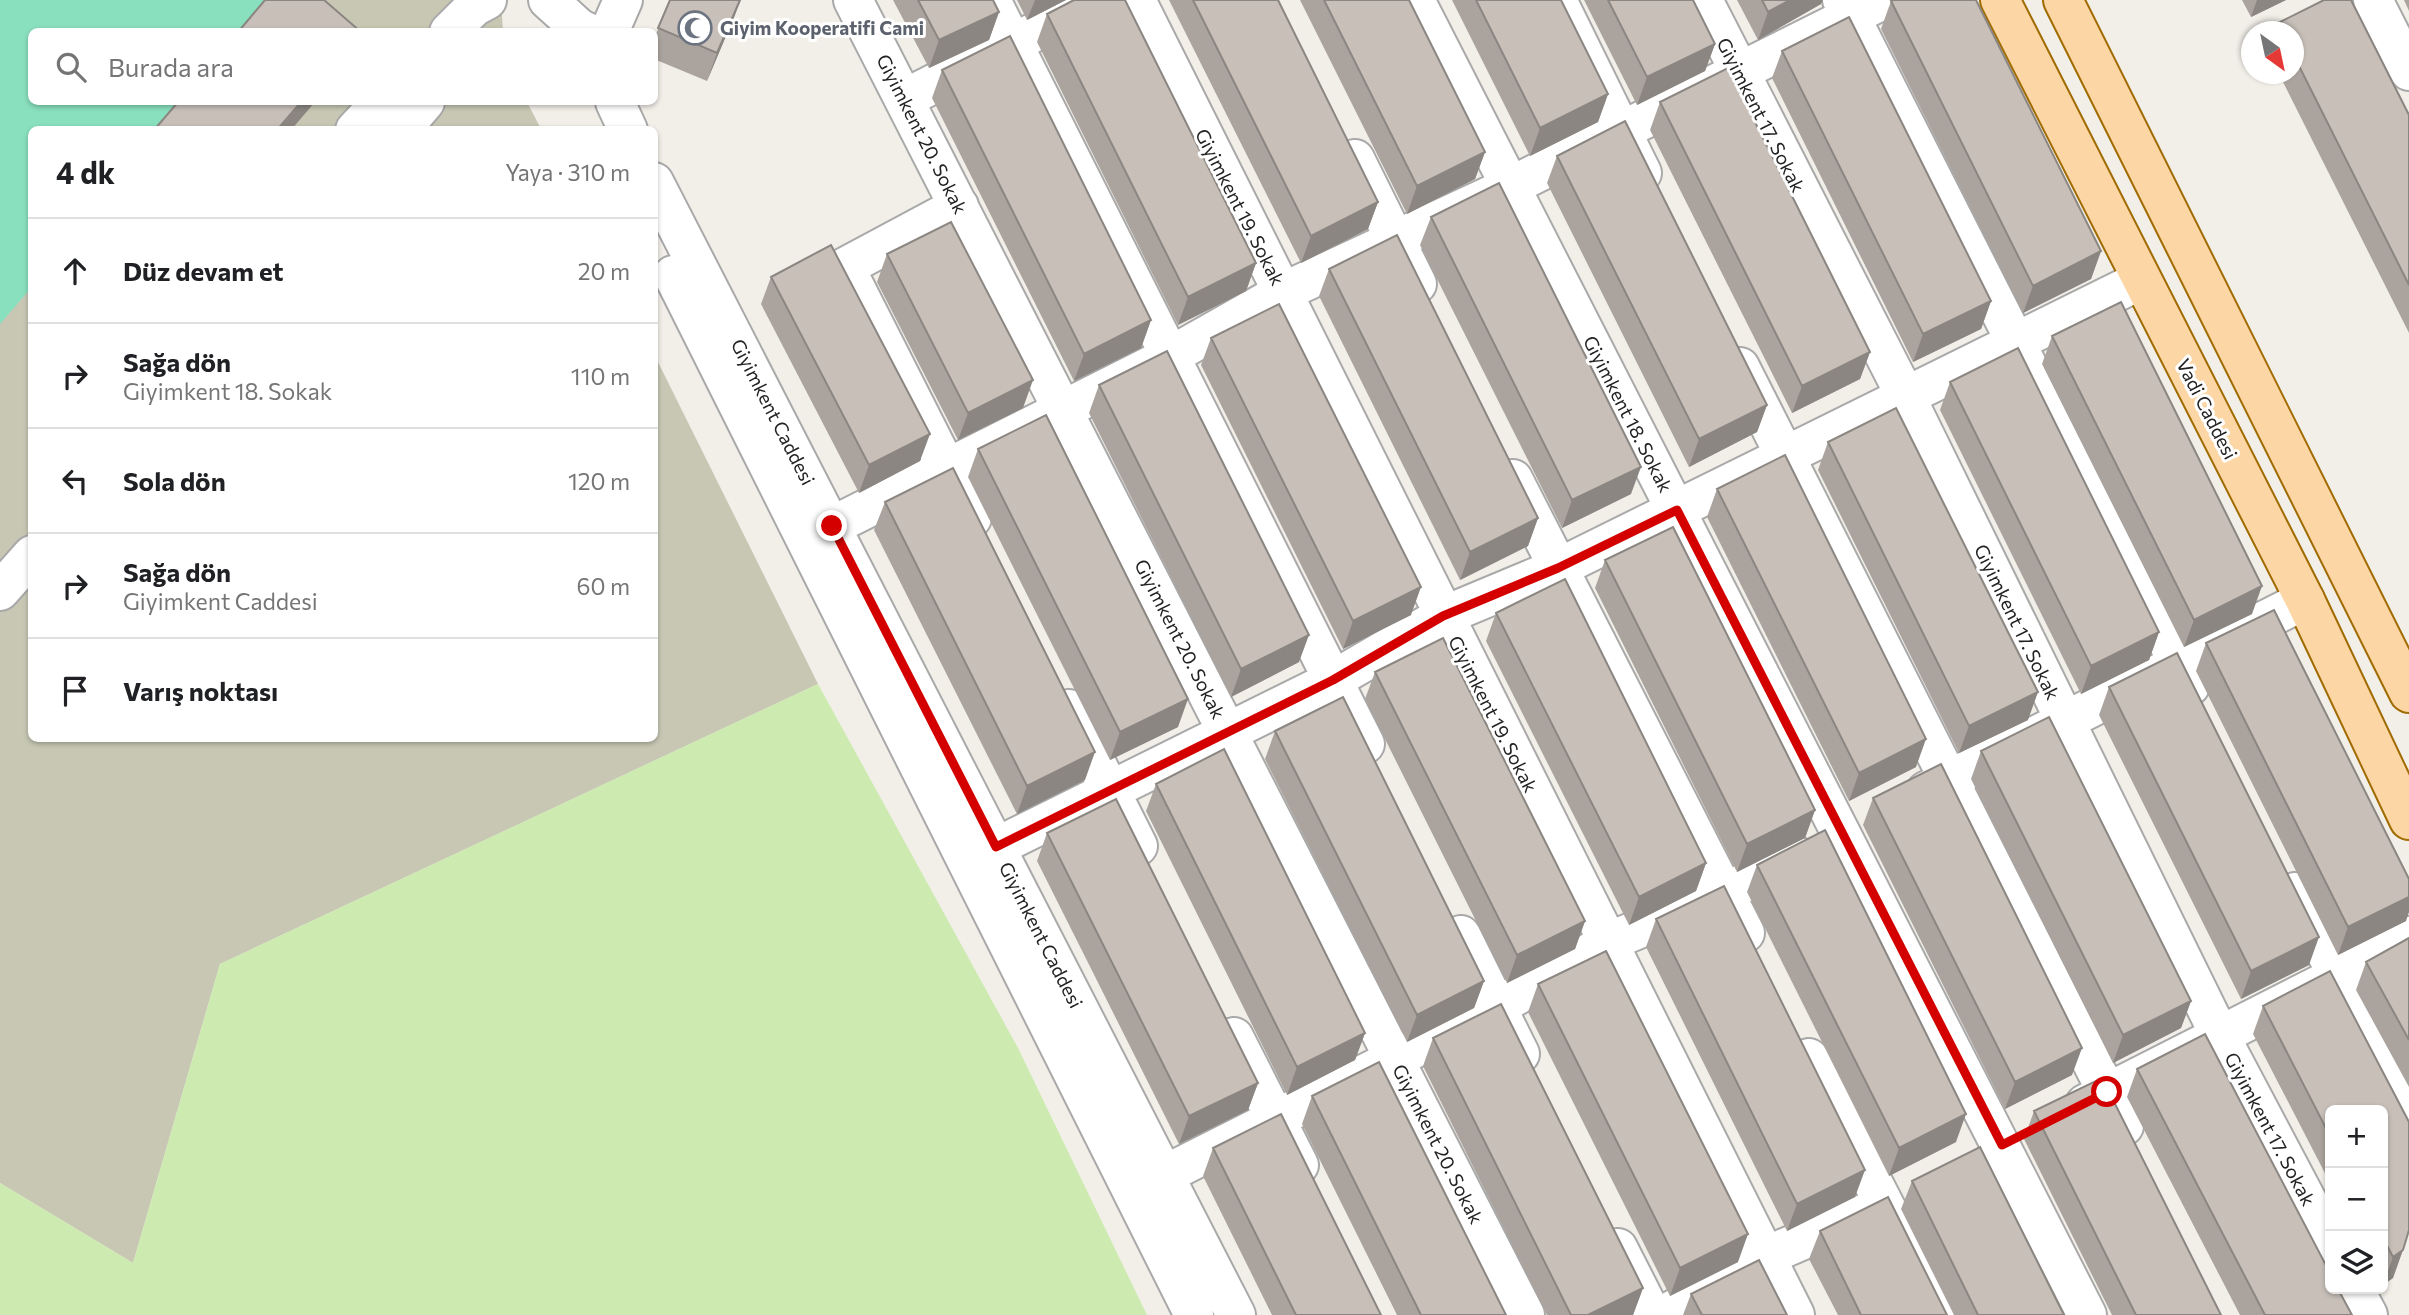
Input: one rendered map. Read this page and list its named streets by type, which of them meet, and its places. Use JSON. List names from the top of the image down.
{
  "streets": {
    "main road": ["Vadi Caddesi"],
    "street": [
      "Giyimkent 17. Sokak",
      "Giyimkent 20. Sokak",
      "Giyimkent 19. Sokak",
      "Giyimkent Caddesi",
      "Giyimkent 18. Sokak"
    ]
  },
  "places": {
    "mosque": ["Giyim Kooperatifi Cami"]
  },
  "north": "bottom right",
  "page": {
    "search": "Burada ara",
    "heading": ["4 dk", "Yaya · 310 m"],
    "list": [
      ["Düz devam et", "20 m"],
      ["Sağa dön", "Giyimkent 18. Sokak", "110 m"],
      ["Sola dön", "120 m"],
      ["Sağa dön", "Giyimkent Caddesi", "60 m"],
      "Varış noktası"
    ],
    "map_buttons": ["+", "−"]
  }
}
